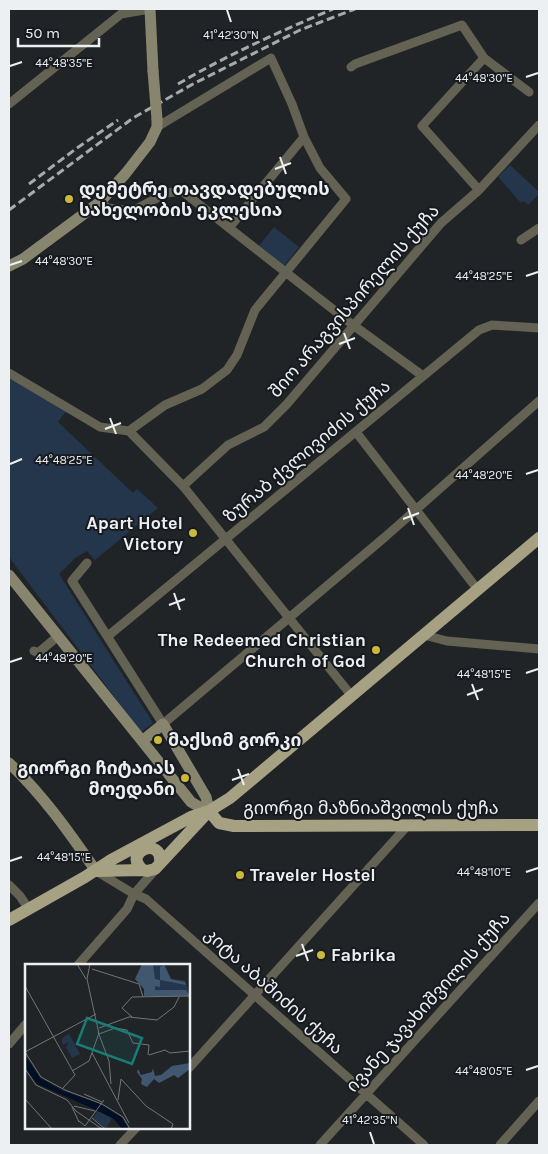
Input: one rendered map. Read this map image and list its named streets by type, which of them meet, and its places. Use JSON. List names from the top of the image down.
{
  "streets": {
    "main road": ["გიორგი მაზნიაშვილის ქუჩა"],
    "street": [
      "შიო არაგვისპირელის ქუჩა",
      "ზურაბ ქვლივიძის ქუჩა",
      "კიტა აბაშიძის ქუჩა",
      "ივანე ჯავახიშვილის ქუჩა"
    ]
  },
  "crossings": [
    ["კიტა აბაშიძის ქუჩა", "ივანე ჯავახიშვილის ქუჩა"]
  ],
  "places": [
    "დემეტრე თავდადებულის სახელობის ეკლესია",
    "Apart Hotel Victory",
    "The Redeemed Christian Church of God",
    "მაქსიმ გორკი",
    "გიორგი ჩიტაიას მოედანი",
    "Traveler Hostel",
    "Fabrika"
  ],
  "scale_bar": "50 m",
  "coordinates": [
    "41°42'30\"N",
    "44°48'35\"E",
    "44°48'30\"E",
    "44°48'25\"E",
    "44°48'20\"E",
    "44°48'15\"E",
    "44°48'10\"E",
    "44°48'05\"E",
    "41°42'35\"N"
  ]
}
